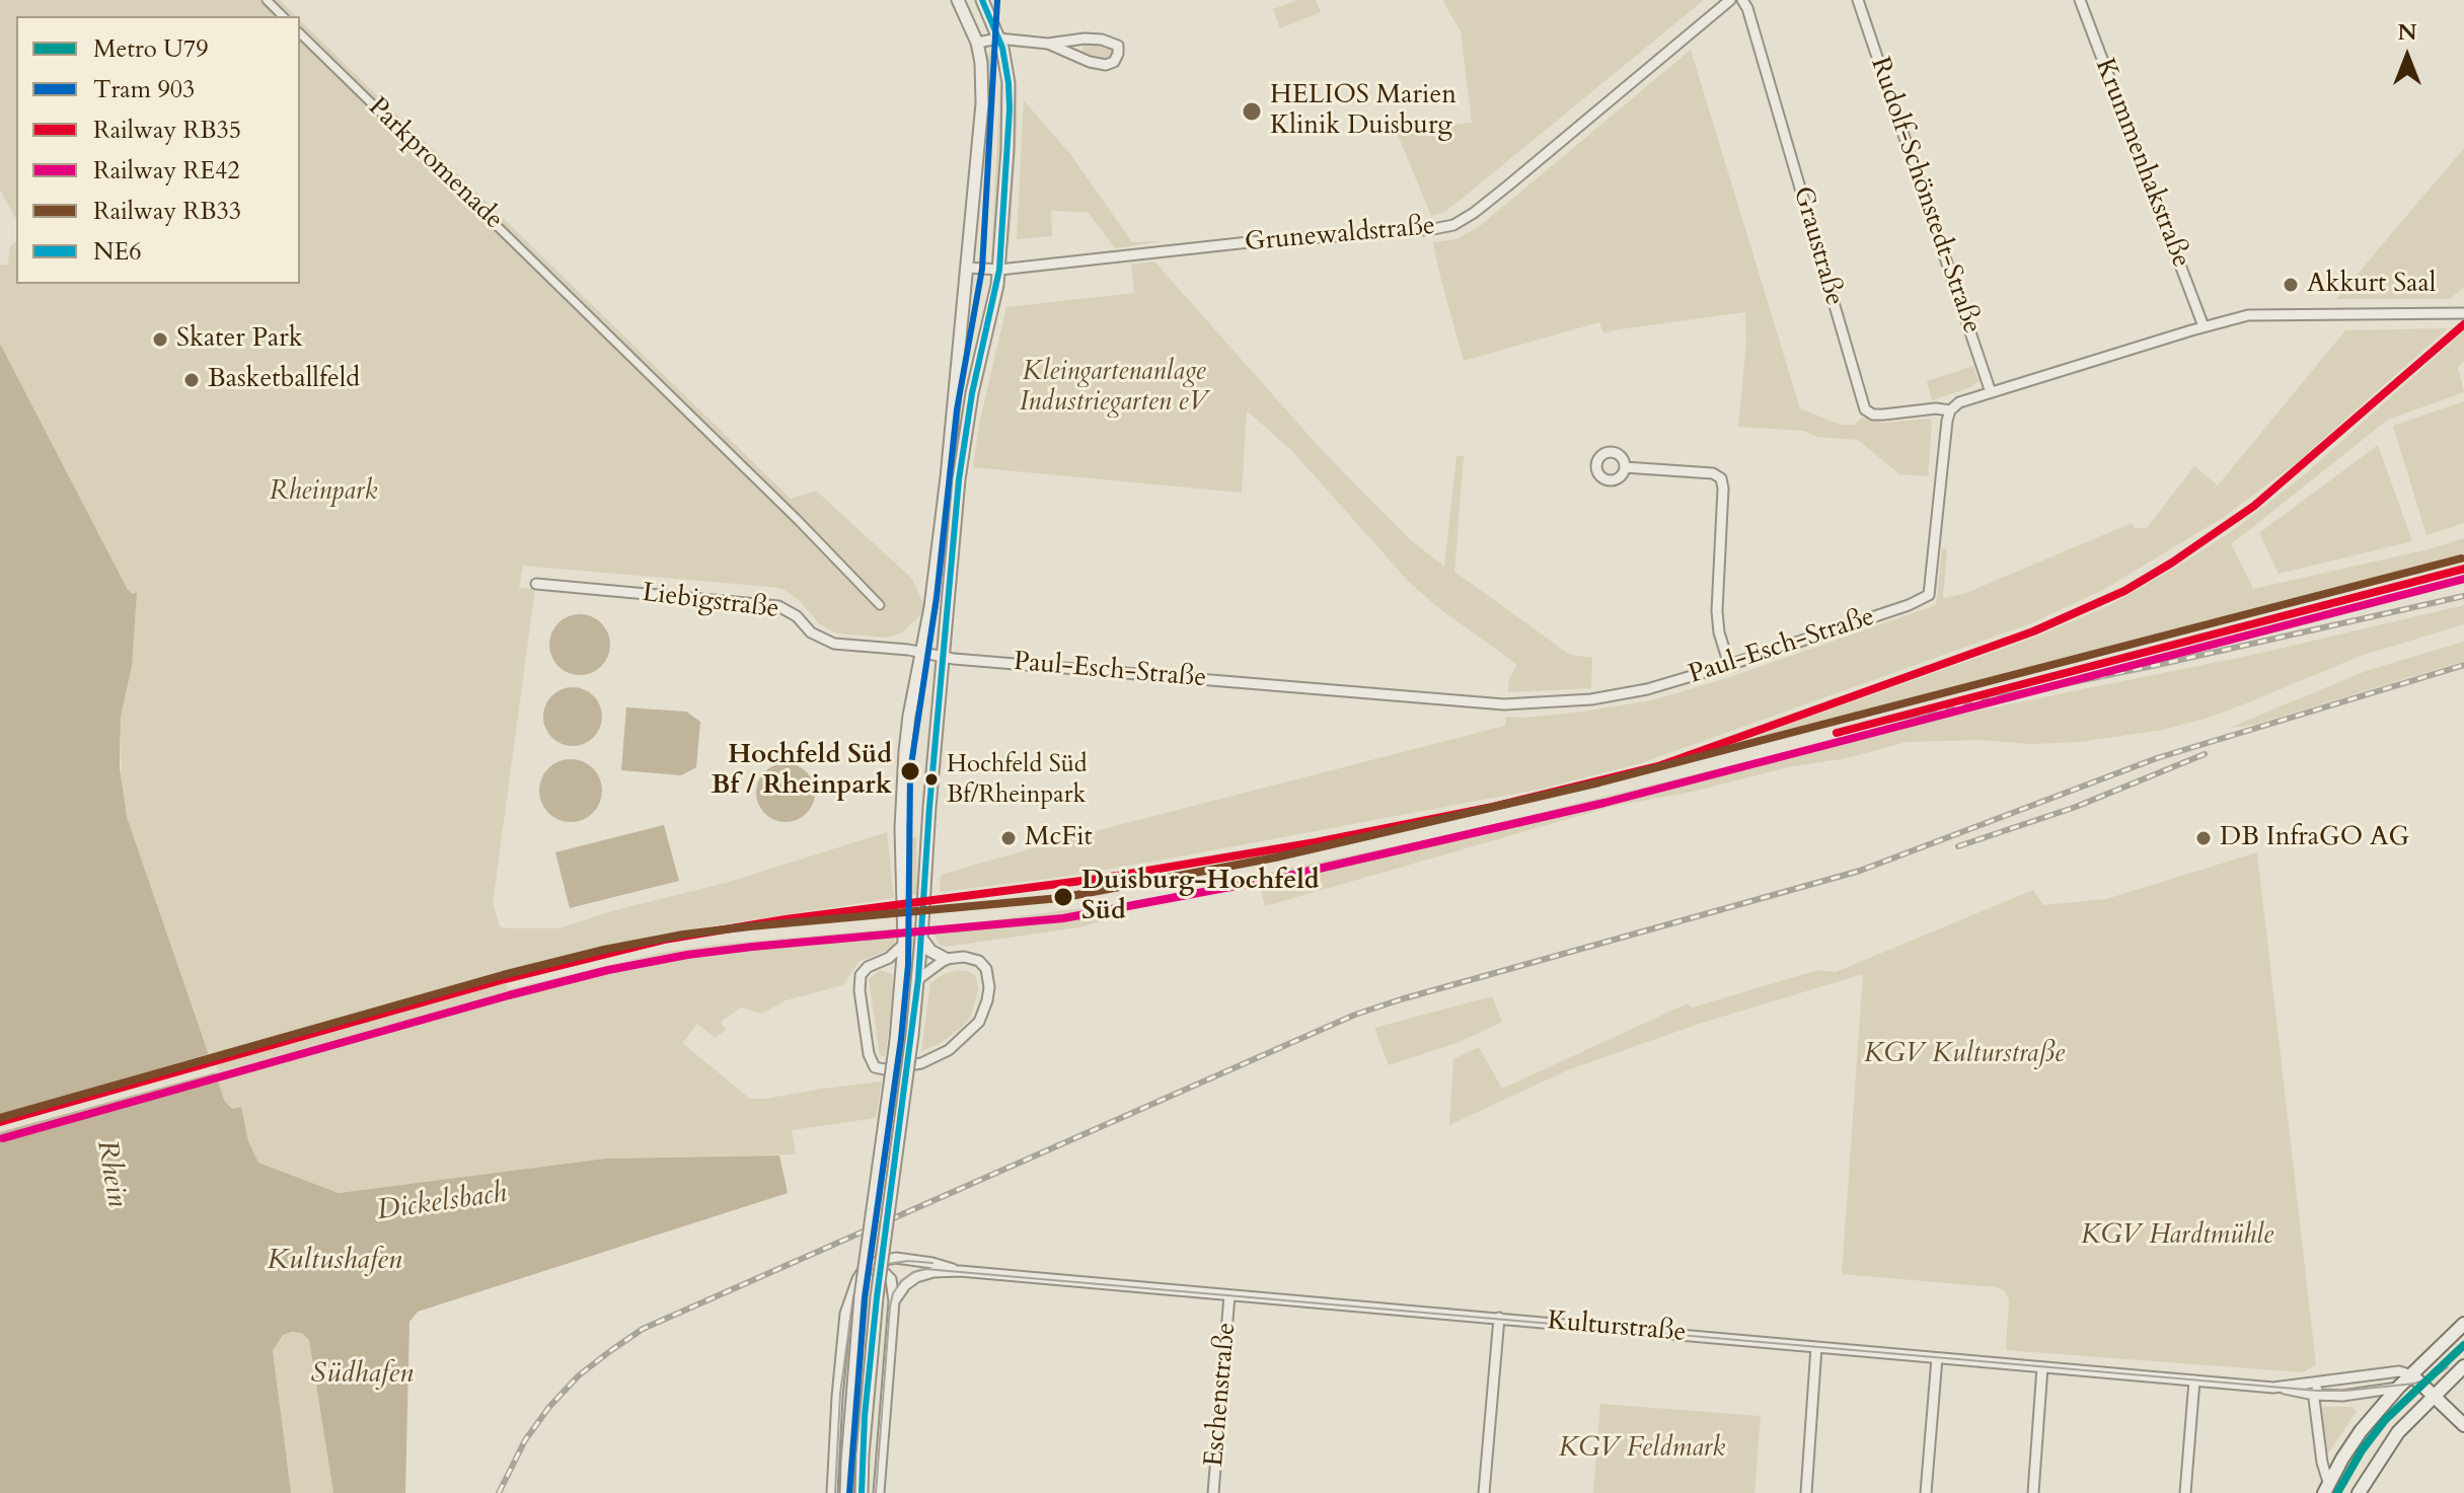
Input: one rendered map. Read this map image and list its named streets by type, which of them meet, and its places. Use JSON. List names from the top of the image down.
{
  "streets": {
    "street": [
      "Krummenhakstraße",
      "Parkpromenade",
      "Rudolf-Schönstedt-Straße",
      "Grunewaldstraße",
      "Graustraße",
      "Liebigstraße",
      "Paul-Esch-Straße",
      "Kulturstraße",
      "Eschenstraße"
    ]
  },
  "crossings": [
    ["Graustraße", "Paul-Esch-Straße"],
    ["Liebigstraße", "Paul-Esch-Straße"],
    ["Kulturstraße", "Eschenstraße"]
  ],
  "water": [
    "Rhein",
    "Dickelsbach",
    "Kultushafen",
    "Südhafen"
  ],
  "parks": [
    "Kleingartenanlage Industriegarten eV",
    "Rheinpark",
    "KGV Kulturstraße",
    "KGV Hardtmühle",
    "KGV Feldmark"
  ],
  "places": [
    "HELIOS Marien Klinik Duisburg",
    "Akkurt Saal",
    "Skater Park",
    "Basketballfeld",
    "Hochfeld Süd Bf / Rheinpark",
    "Hochfeld Süd Bf/Rheinpark",
    "McFit",
    "DB InfraGO AG",
    "Duisburg-Hochfeld Süd"
  ],
  "lines": [
    "tram line 903",
    "transit line NE6",
    "rail line RB35",
    "rail line RB33",
    "rail line RE42",
    "metro line U79"
  ],
  "legend": [
    "Metro U79",
    "Tram 903",
    "Railway RB35",
    "Railway RE42",
    "Railway RB33",
    "NE6"
  ],
  "north": "top"
}
